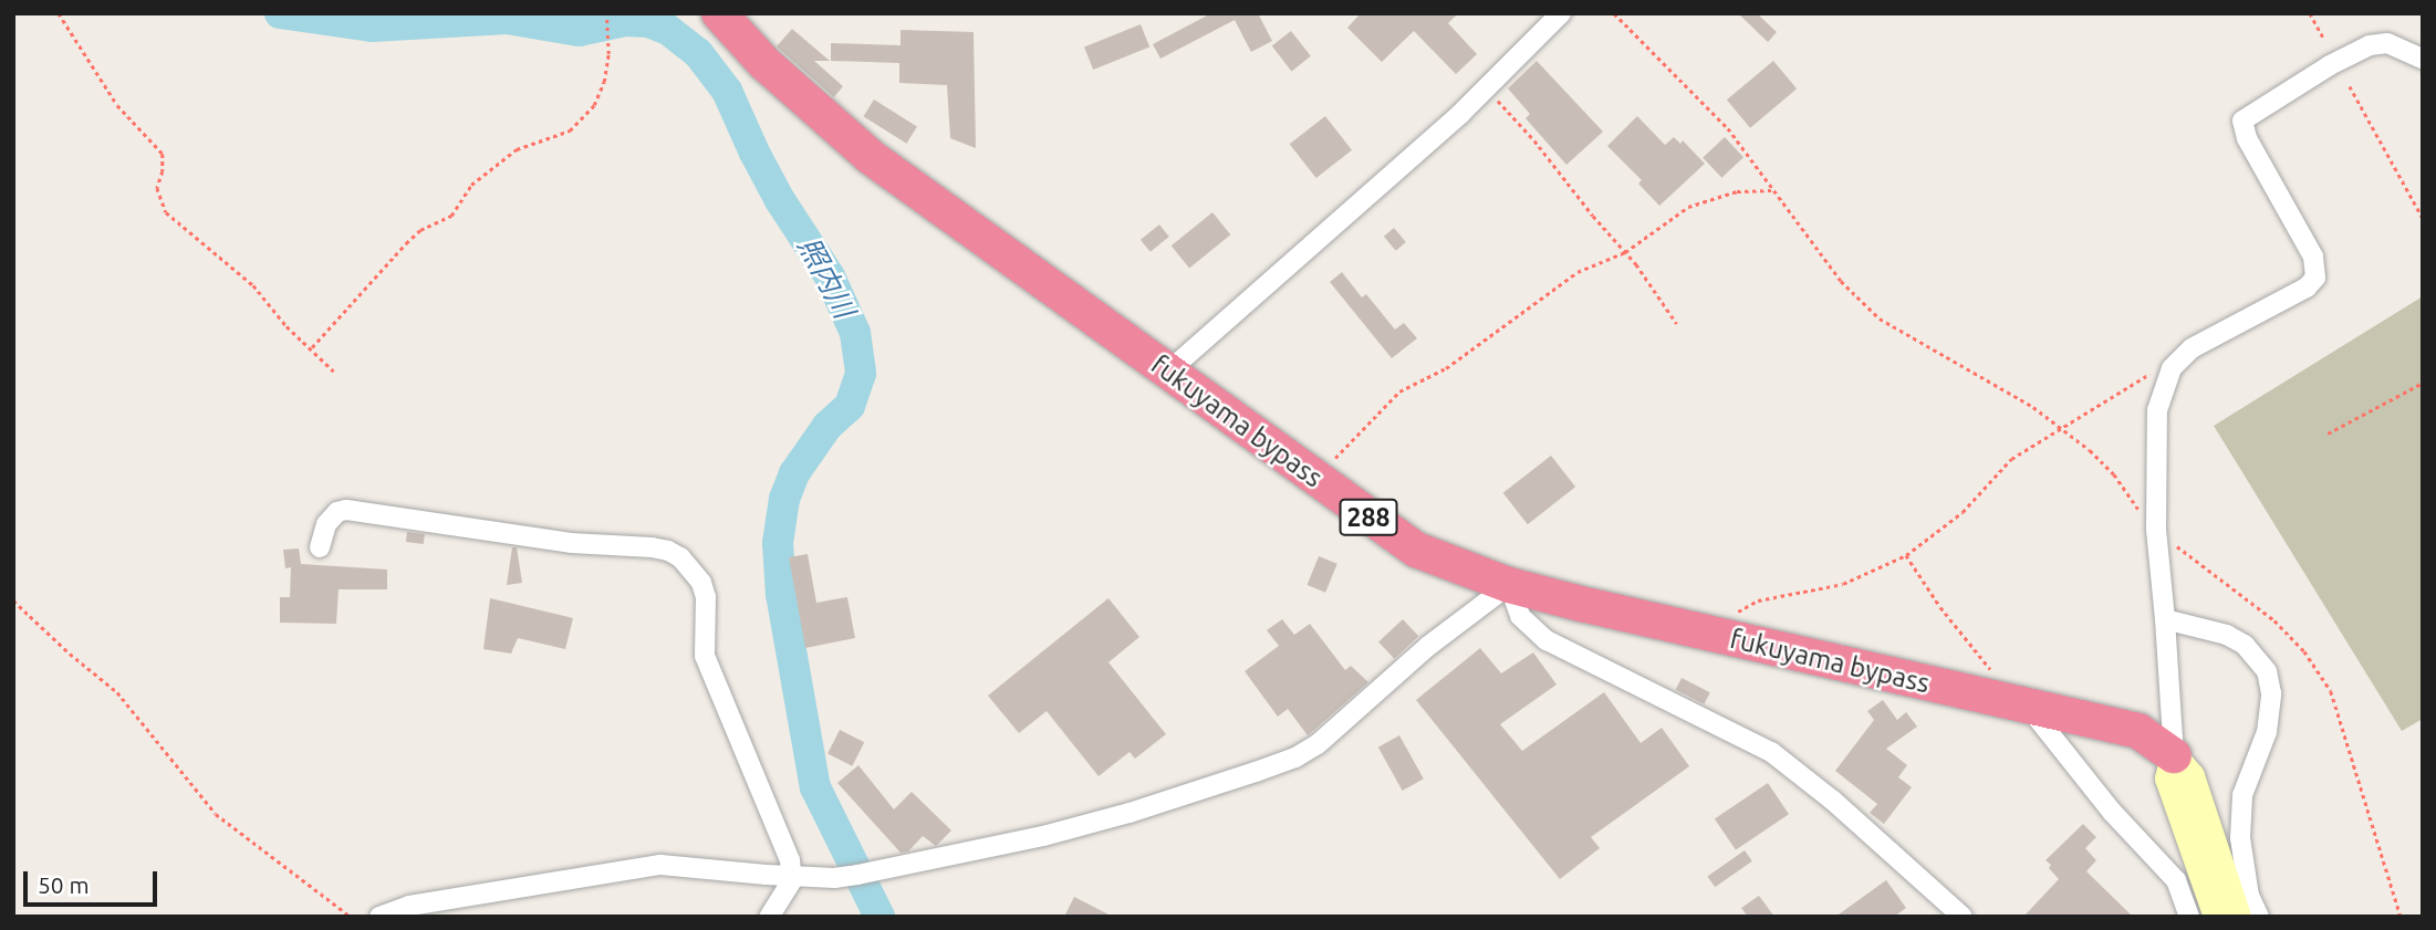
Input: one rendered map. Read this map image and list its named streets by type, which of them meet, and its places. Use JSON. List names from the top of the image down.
{
  "streets": {
    "highway": ["fukuyama bypass", "288"]
  },
  "water": ["照内川"],
  "scale_bar": "50 m"
}
